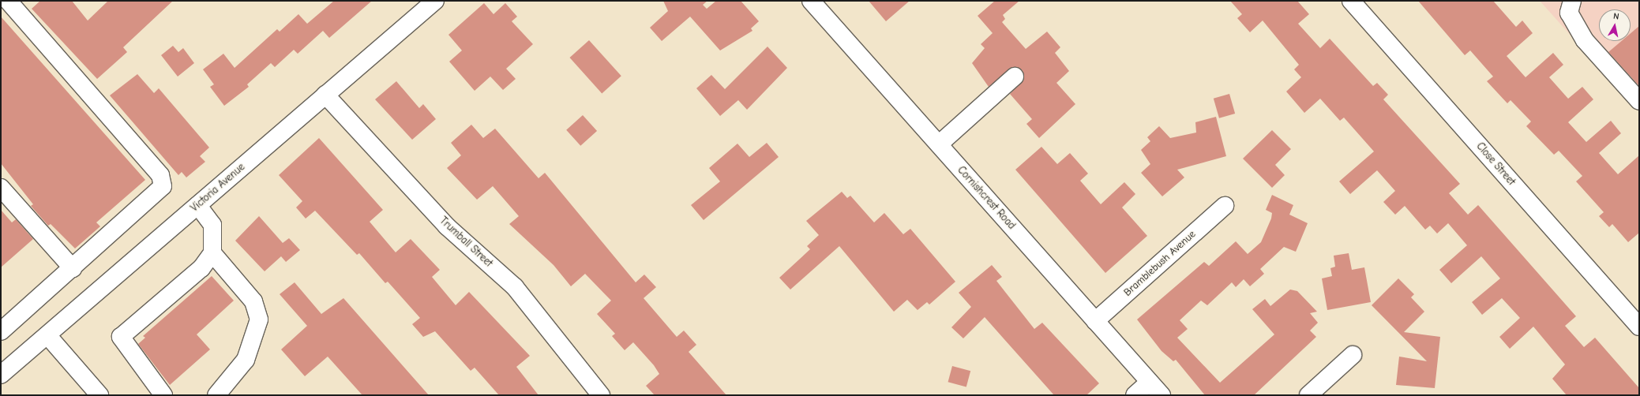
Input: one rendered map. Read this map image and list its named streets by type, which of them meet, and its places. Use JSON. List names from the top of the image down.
{
  "streets": {
    "street": [
      "Close Street",
      "Victoria Avenue",
      "Cornishcrest Road",
      "Trumball Street",
      "Bramblebush Avenue"
    ]
  },
  "crossings": [
    ["Victoria Avenue", "Trumball Street"],
    ["Cornishcrest Road", "Bramblebush Avenue"]
  ],
  "north": "top"
}
